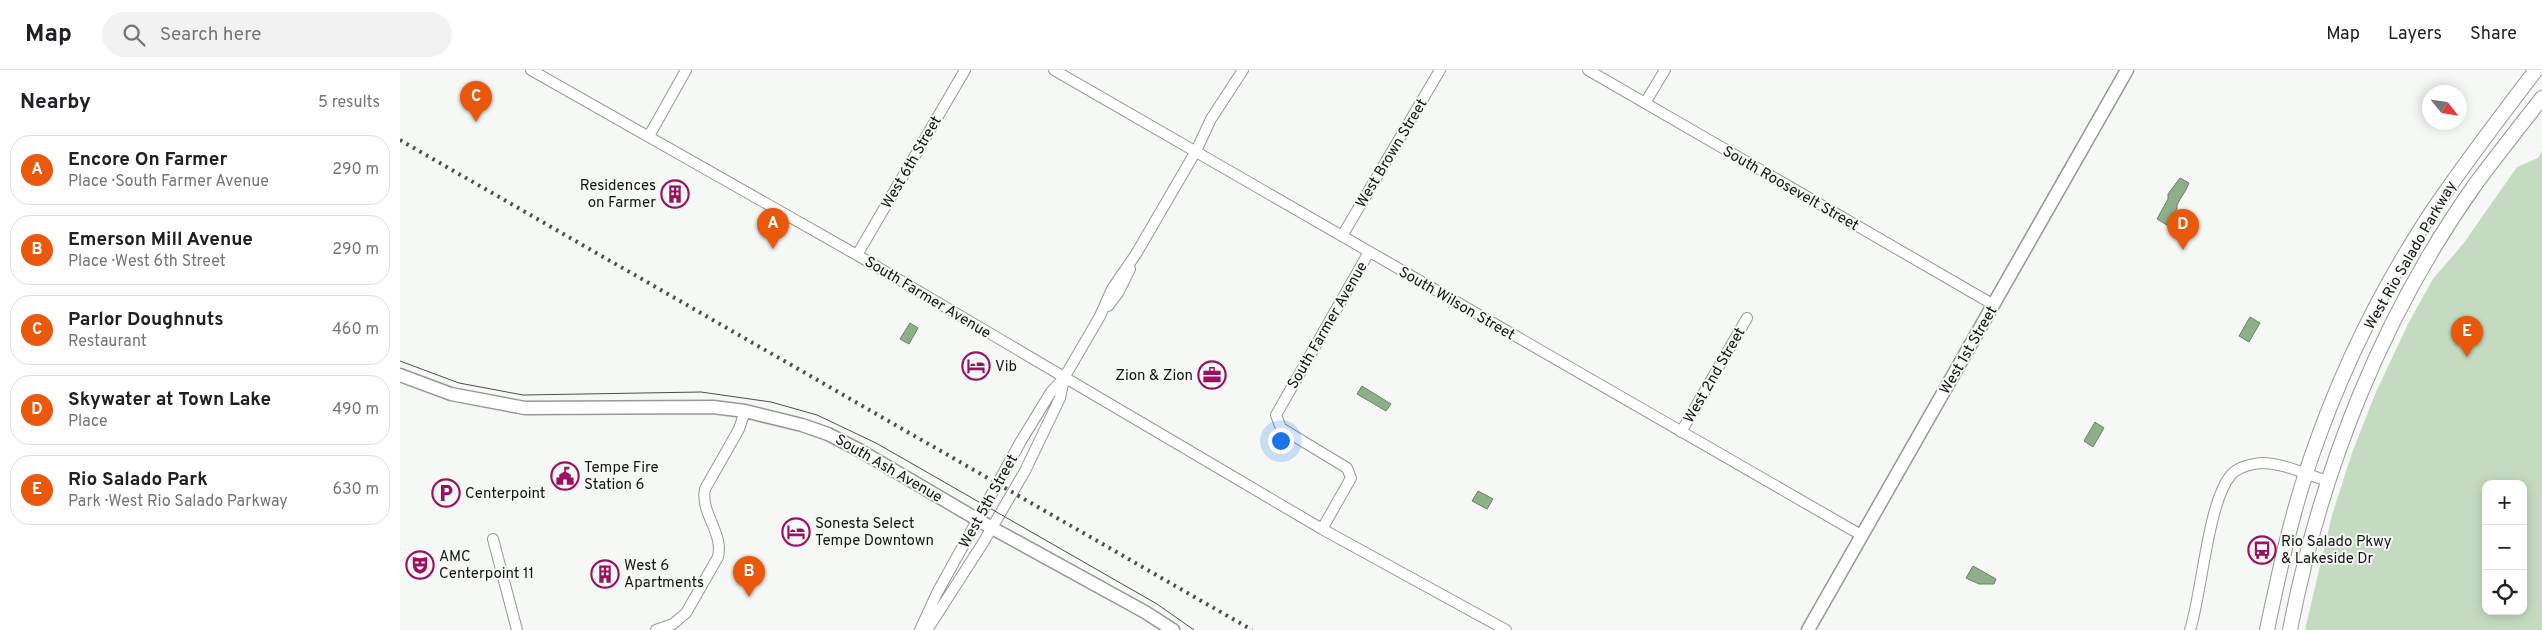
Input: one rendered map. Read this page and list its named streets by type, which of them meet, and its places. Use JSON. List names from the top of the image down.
{
  "streets": {
    "main road": ["West Rio Salado Parkway"],
    "street": [
      "West Brown Street",
      "West 6th Street",
      "South Roosevelt Street",
      "South Farmer Avenue",
      "South Wilson Street",
      "West 1st Street",
      "West 2nd Street",
      "South Ash Avenue",
      "West 5th Street"
    ]
  },
  "crossings": [
    ["West Brown Street", "South Wilson Street"],
    ["West 6th Street", "South Farmer Avenue"],
    ["South Roosevelt Street", "West 1st Street"],
    ["South Farmer Avenue", "South Wilson Street"],
    ["South Farmer Avenue", "West 5th Street"],
    ["South Wilson Street", "West 1st Street"],
    ["South Wilson Street", "West 2nd Street"],
    ["South Wilson Street", "West 5th Street"],
    ["South Ash Avenue", "West 5th Street"]
  ],
  "places": {
    "building": ["Residences on Farmer", "West 6 Apartments"],
    "hotel": ["Vib", "Sonesta Select Tempe Downtown"],
    "office": ["Zion & Zion"],
    "public building": ["Tempe Fire Station 6"],
    "parking": ["Centerpoint"],
    "bus stop": ["Rio Salado Pkwy & Lakeside Dr"],
    "theatre": ["AMC Centerpoint 11"]
  },
  "north": "bottom right",
  "page": {
    "header": "Map",
    "search": "Search here",
    "nav": ["Map", "Layers", "Share"],
    "heading": ["Nearby", "5 results"],
    "pins": [
      "C",
      "A",
      "D",
      "E",
      "B"
    ],
    "list": [
      {
        "mark": "A",
        "name": "Encore On Farmer",
        "note": "Place · South Farmer Avenue",
        "value": "290 m"
      },
      {
        "mark": "B",
        "name": "Emerson Mill Avenue",
        "note": "Place · West 6th Street",
        "value": "290 m"
      },
      {
        "mark": "C",
        "name": "Parlor Doughnuts",
        "note": "Restaurant",
        "value": "460 m"
      },
      {
        "mark": "D",
        "name": "Skywater at Town Lake",
        "note": "Place",
        "value": "490 m"
      },
      {
        "mark": "E",
        "name": "Rio Salado Park",
        "note": "Park · West Rio Salado Parkway",
        "value": "630 m"
      }
    ],
    "map_buttons": ["+", "−"]
  }
}
